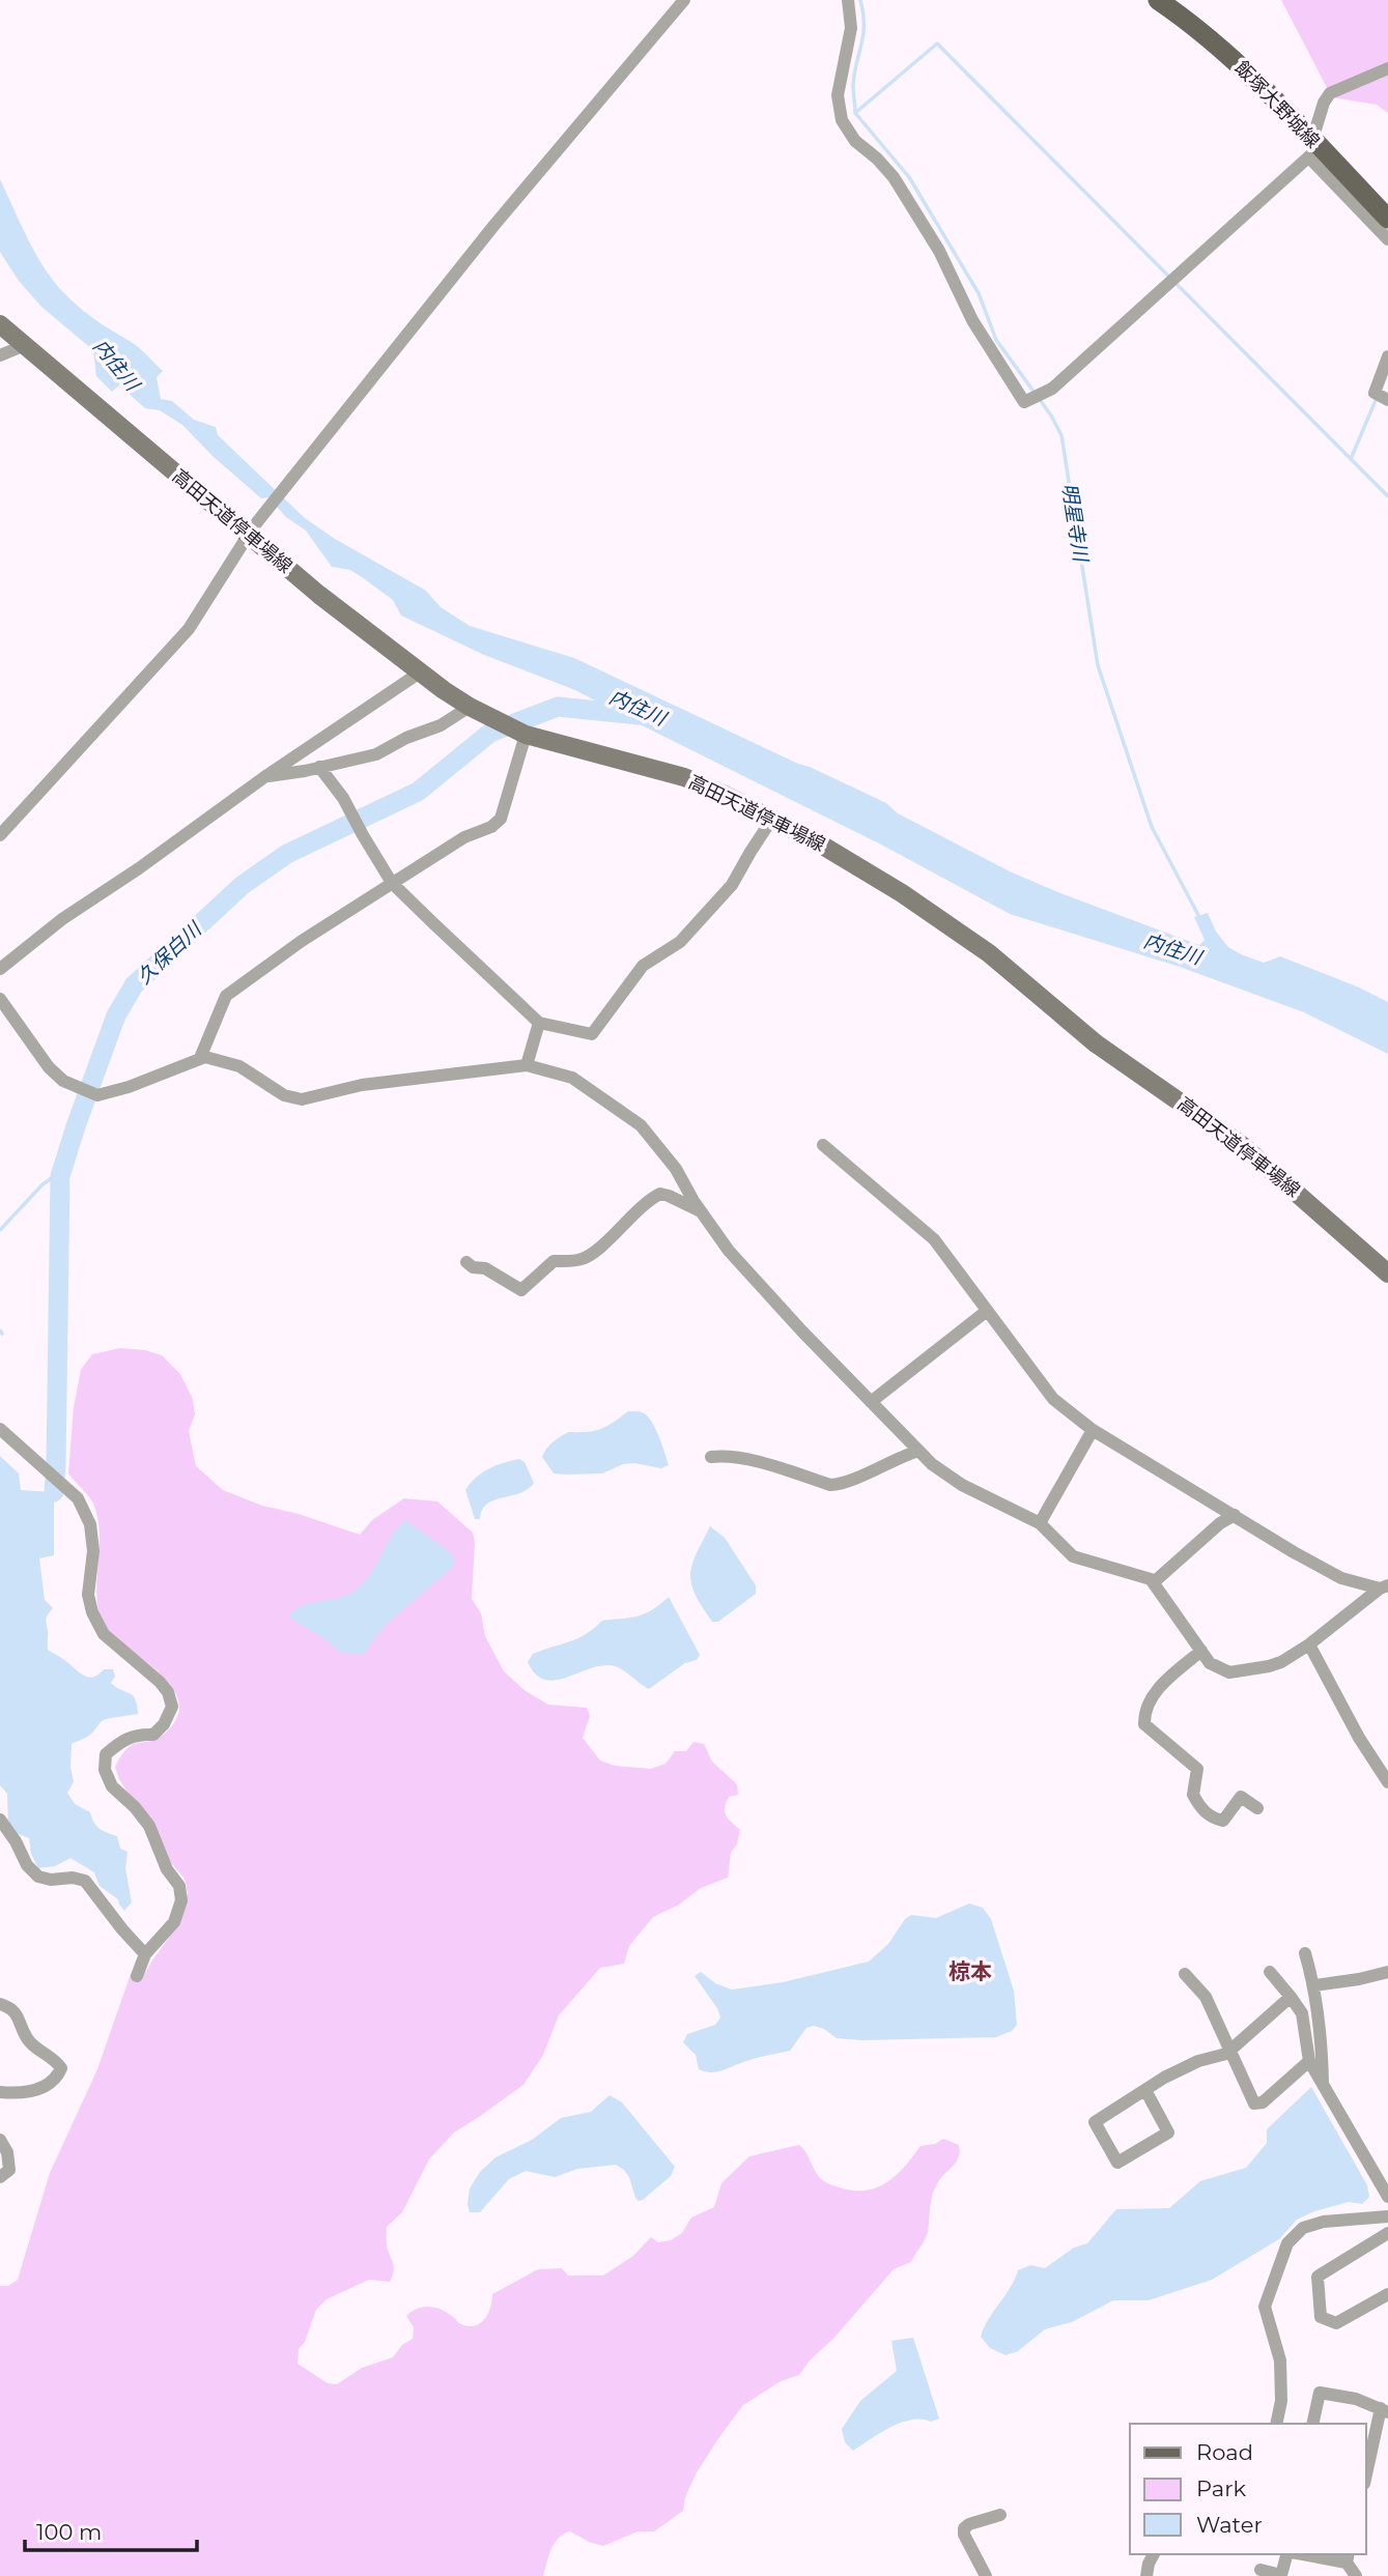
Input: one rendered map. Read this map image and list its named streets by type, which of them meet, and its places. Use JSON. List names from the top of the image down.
{
  "streets": {
    "main road": ["飯塚大野城線", "高田天道停車場線"]
  },
  "districts": ["椋本"],
  "water": ["内住川", "明星寺川", "久保白川"],
  "legend": ["Road", "Park", "Water"],
  "scale_bar": "100 m"
}
